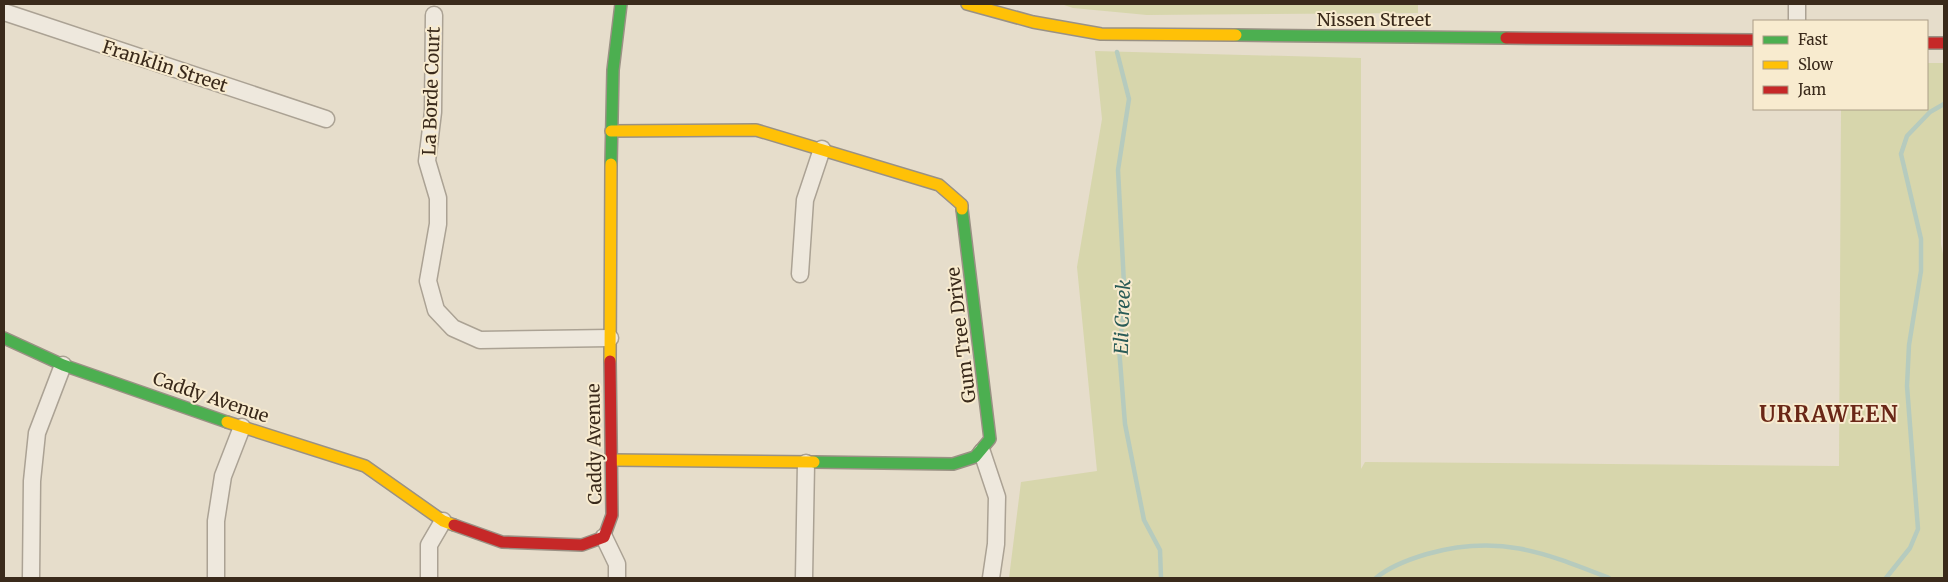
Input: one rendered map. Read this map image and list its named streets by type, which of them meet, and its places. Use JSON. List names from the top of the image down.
{
  "streets": {
    "street": [
      "Nissen Street",
      "Franklin Street",
      "La Borde Court",
      "Gum Tree Drive",
      "Caddy Avenue"
    ]
  },
  "crossings": [
    ["La Borde Court", "Caddy Avenue"],
    ["Gum Tree Drive", "Caddy Avenue"]
  ],
  "districts": ["URRAWEEN"],
  "water": ["Eli Creek"],
  "legend": ["Fast", "Slow", "Jam"]
}
